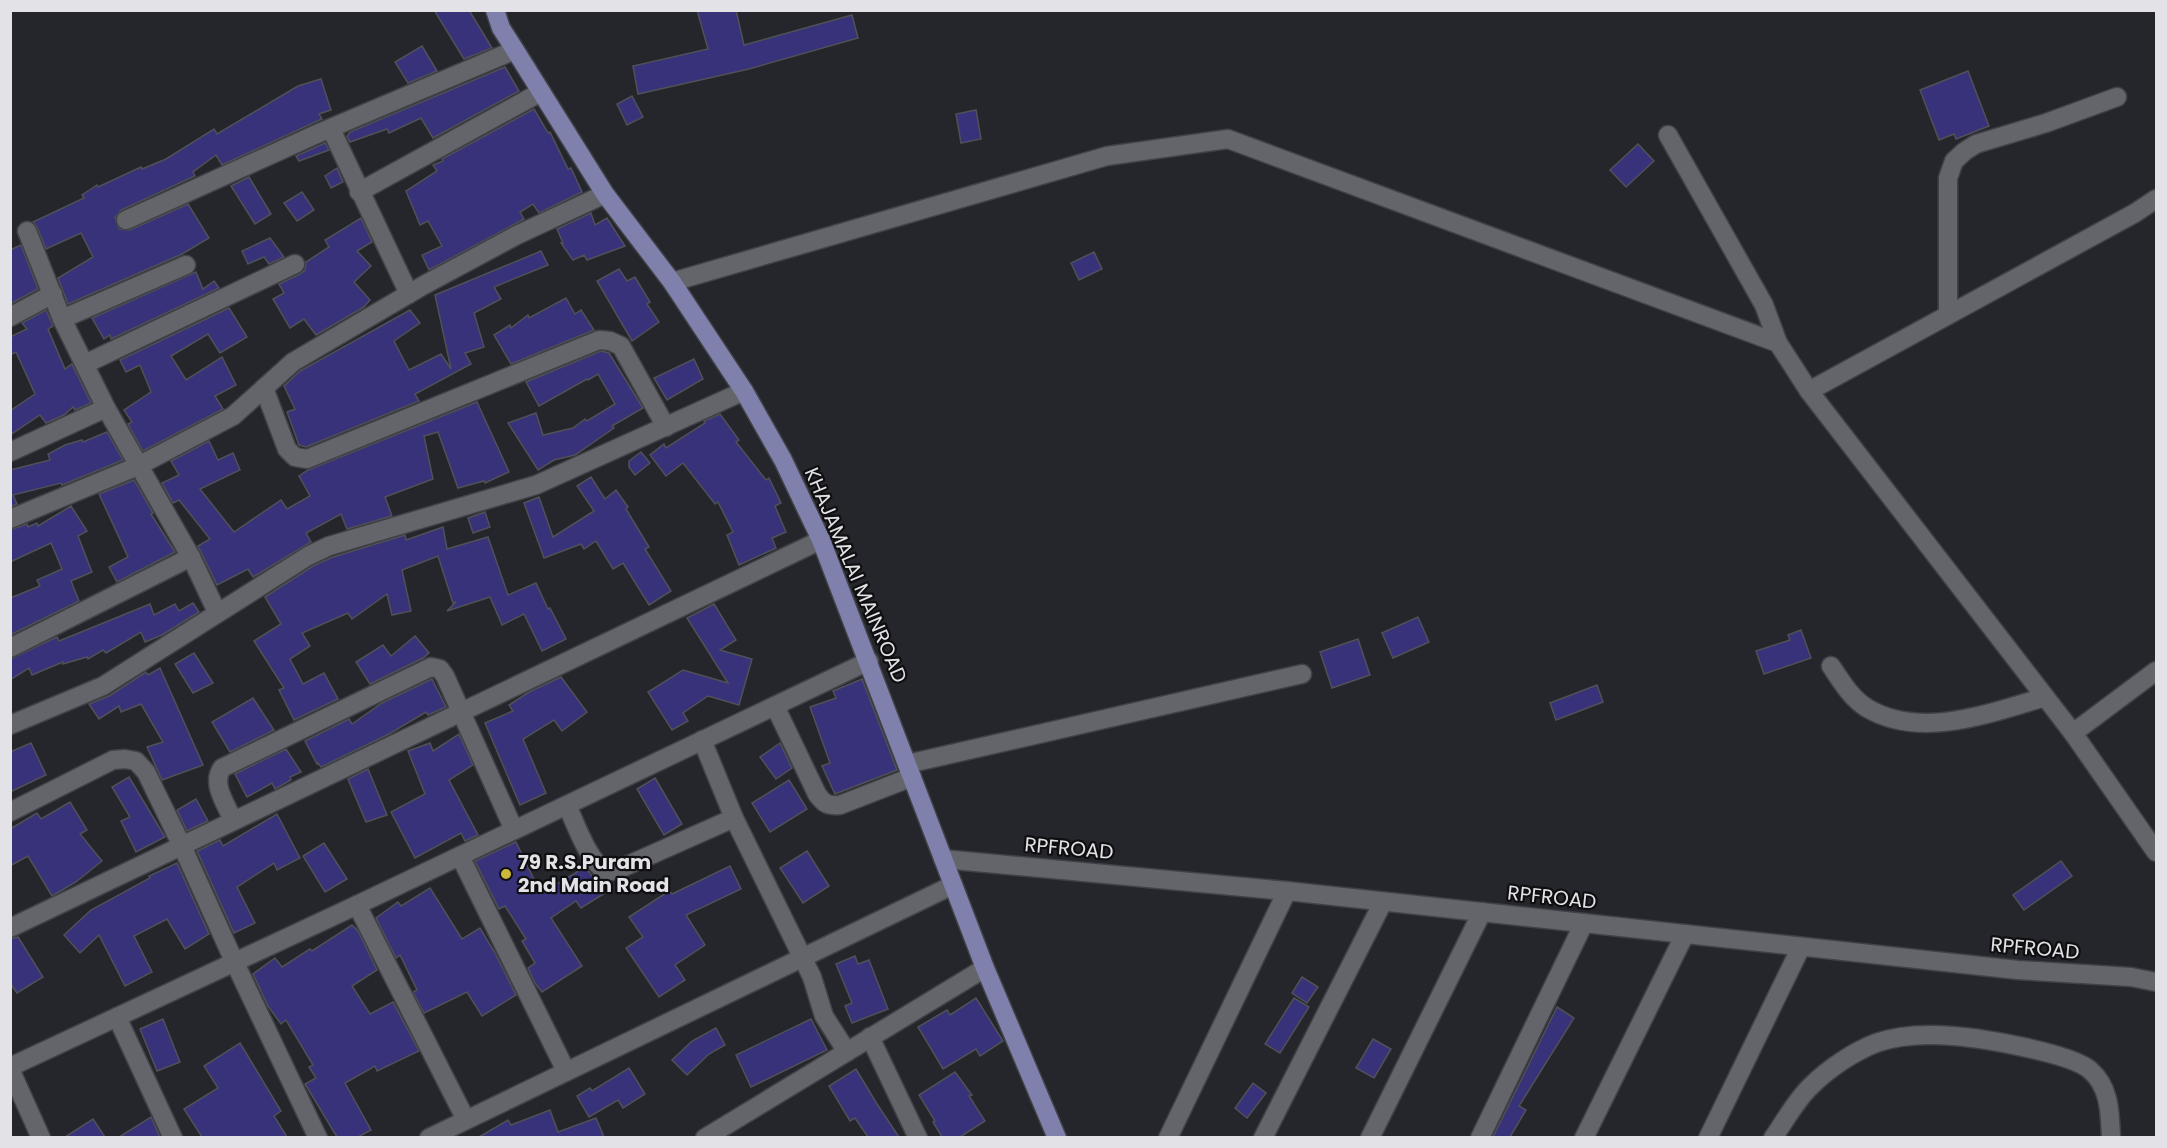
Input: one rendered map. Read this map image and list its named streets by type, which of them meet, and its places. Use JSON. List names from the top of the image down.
{
  "streets": {
    "main road": ["KHAJAMALAI MAINROAD"],
    "street": ["RPFROAD"]
  },
  "crossings": [
    ["KHAJAMALAI MAINROAD", "RPFROAD"]
  ],
  "places": ["79 R.S.Puram 2nd Main Road"]
}
